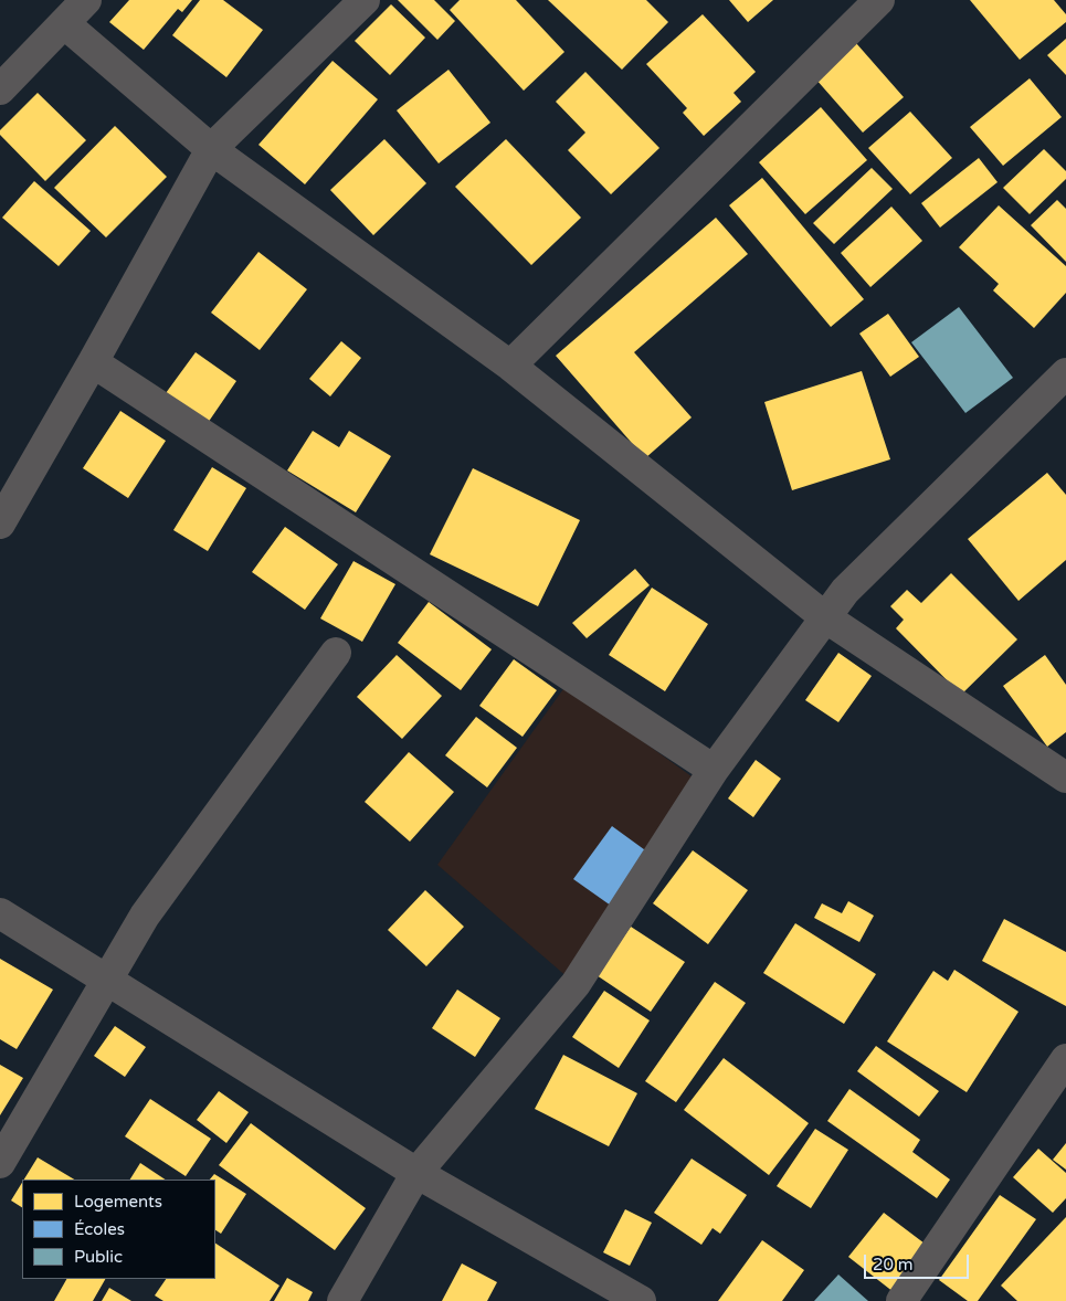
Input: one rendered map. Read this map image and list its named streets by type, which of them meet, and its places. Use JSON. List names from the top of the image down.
{
  "legend": ["Logements", "Écoles", "Public"],
  "scale_bar": "20 m"
}
